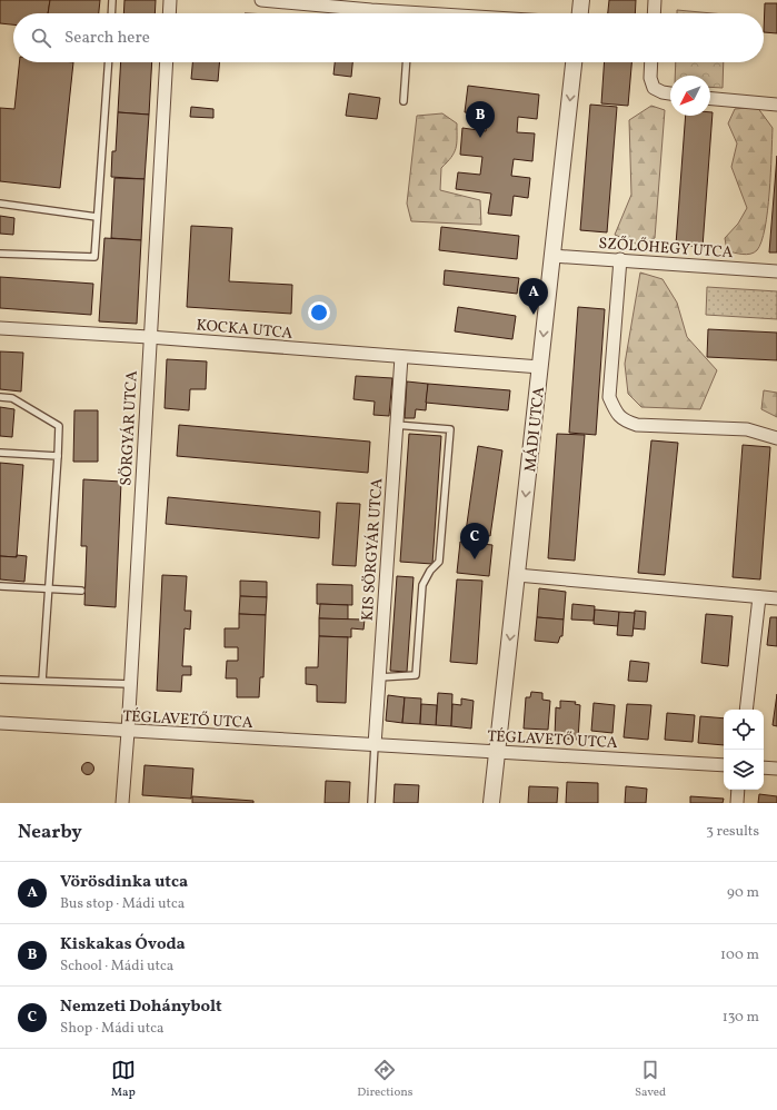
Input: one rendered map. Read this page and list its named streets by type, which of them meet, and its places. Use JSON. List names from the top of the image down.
{
  "streets": {
    "street": [
      "SZŐLŐHEGY UTCA",
      "KOCKA UTCA",
      "SÖRGYÁR UTCA",
      "MÁDI UTCA",
      "KIS SÖRGYÁR UTCA",
      "TÉGLAVETŐ UTCA"
    ]
  },
  "crossings": [
    ["SZŐLŐHEGY UTCA", "MÁDI UTCA"],
    ["KOCKA UTCA", "SÖRGYÁR UTCA"],
    ["KOCKA UTCA", "MÁDI UTCA"],
    ["KOCKA UTCA", "KIS SÖRGYÁR UTCA"],
    ["SÖRGYÁR UTCA", "TÉGLAVETŐ UTCA"],
    ["MÁDI UTCA", "TÉGLAVETŐ UTCA"],
    ["KIS SÖRGYÁR UTCA", "TÉGLAVETŐ UTCA"]
  ],
  "one_way": ["MÁDI UTCA"],
  "north": "bottom left",
  "page": {
    "search": "Search here",
    "pins": ["B", "A", "C"],
    "heading": ["Nearby", "3 results"],
    "list": [
      {
        "mark": "A",
        "name": "Vörösdinka utca",
        "note": "Bus stop · Mádi utca",
        "value": "90 m"
      },
      {
        "mark": "B",
        "name": "Kiskakas Óvoda",
        "note": "School · Mádi utca",
        "value": "100 m"
      },
      {
        "mark": "C",
        "name": "Nemzeti Dohánybolt",
        "note": "Shop · Mádi utca",
        "value": "130 m"
      }
    ],
    "nav": ["Map", "Directions", "Saved"]
  }
}
